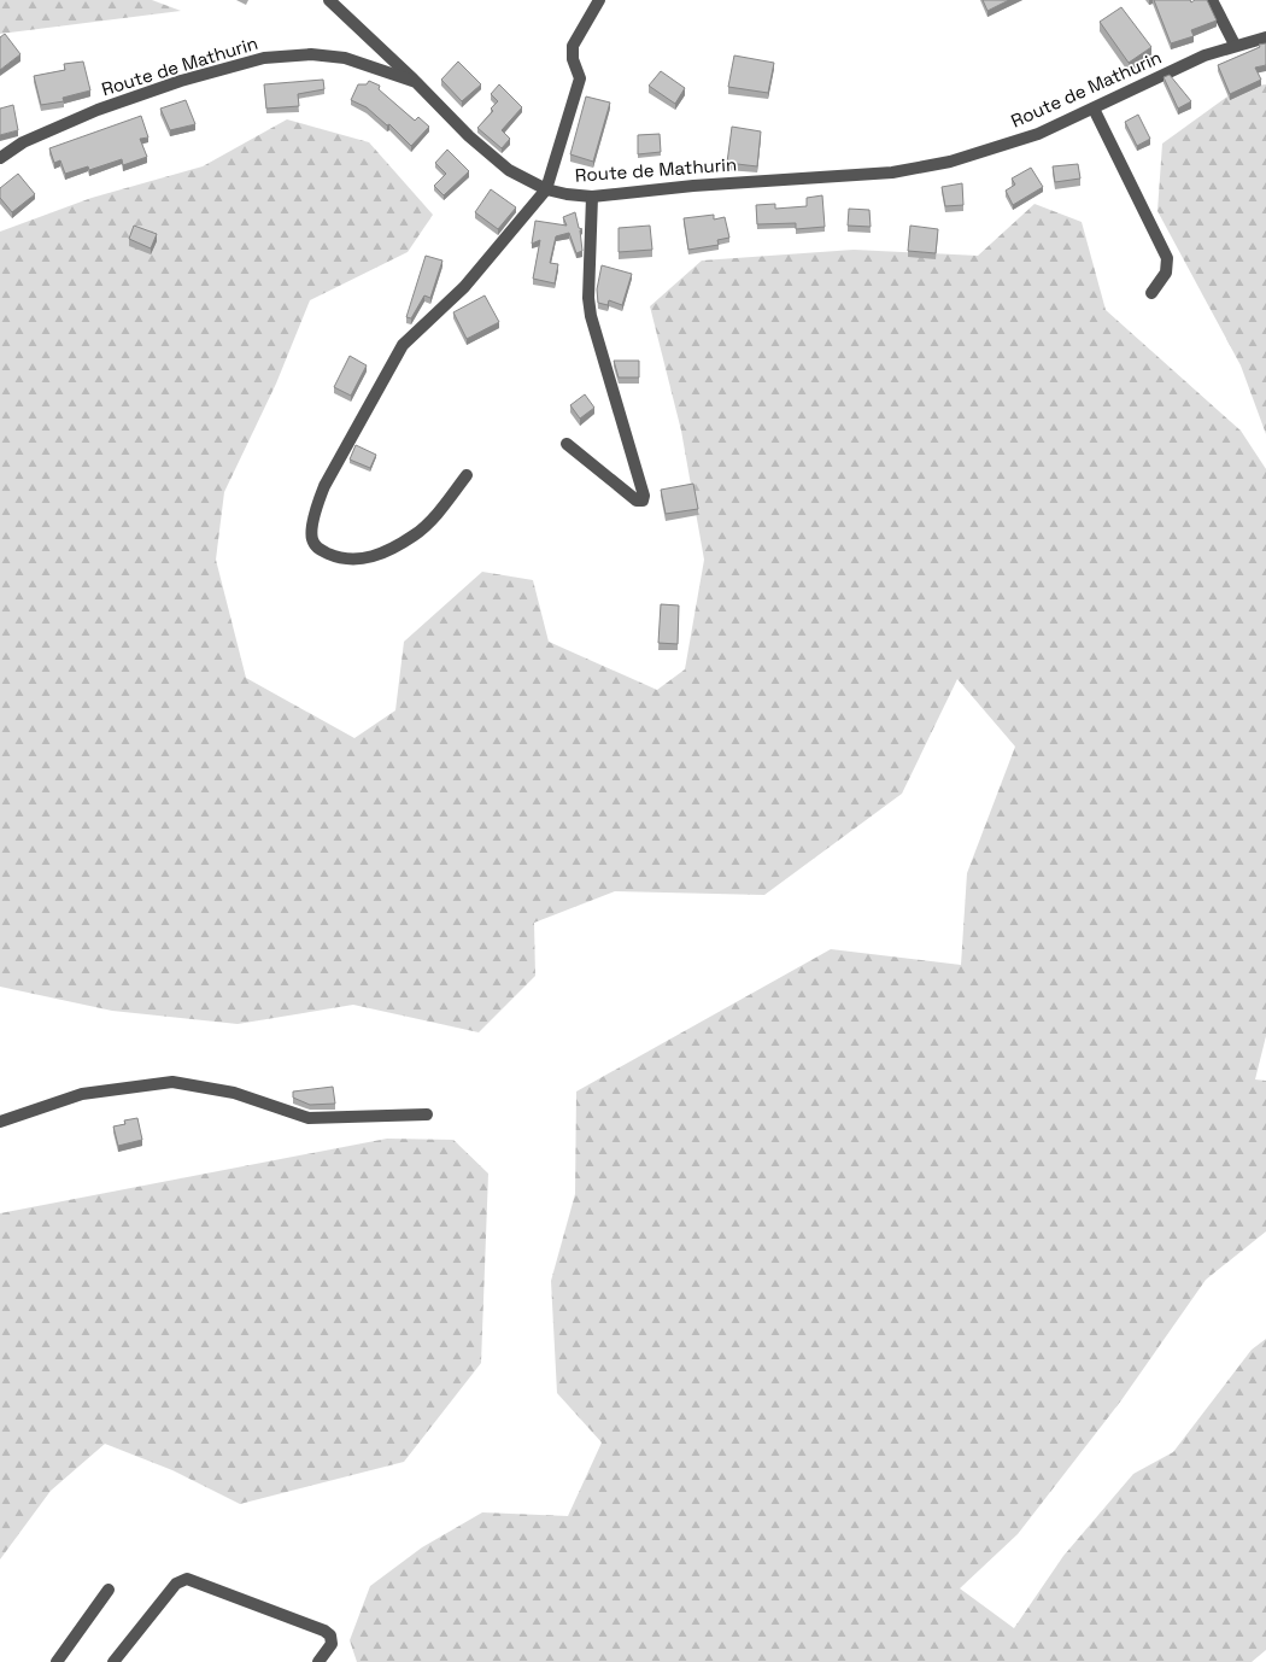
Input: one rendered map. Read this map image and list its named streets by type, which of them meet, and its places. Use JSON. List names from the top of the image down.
{
  "streets": {
    "street": ["Route de Mathurin"]
  }
}
